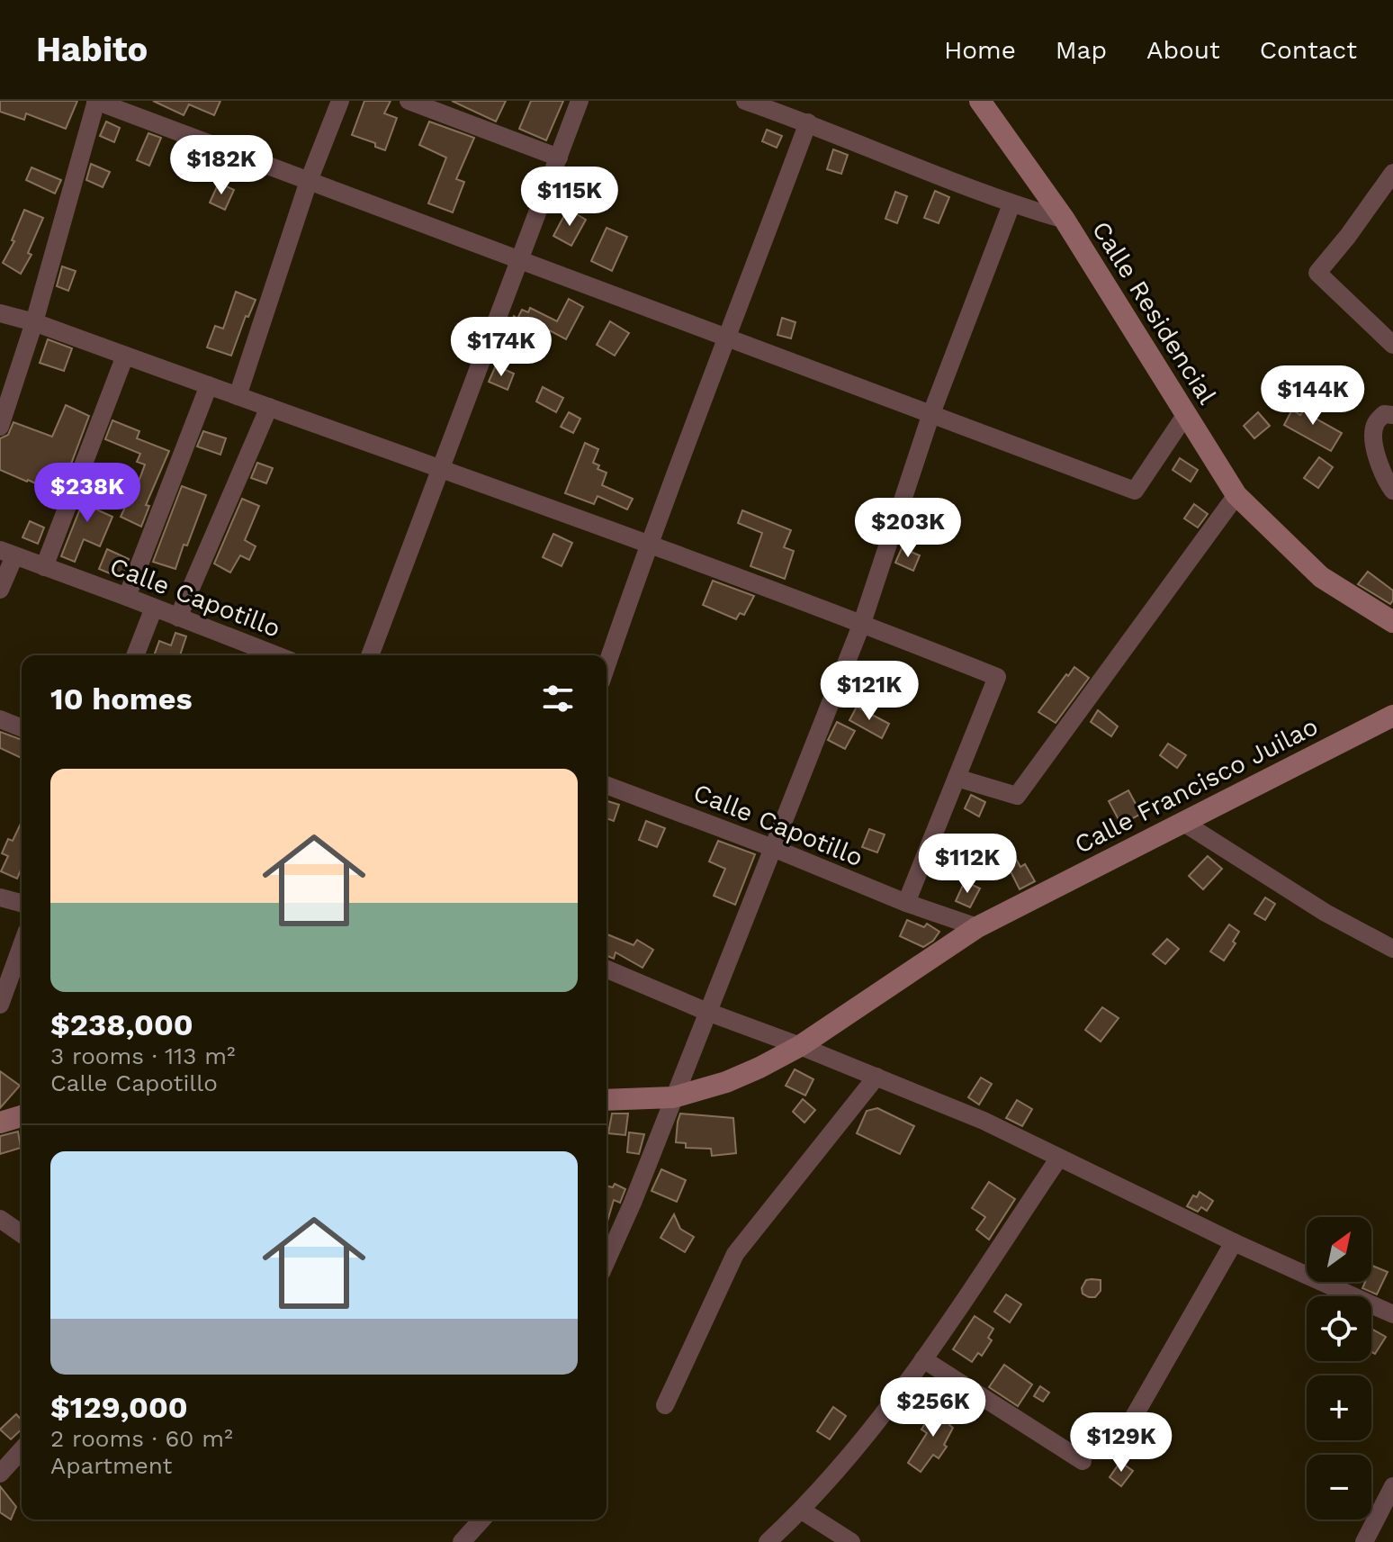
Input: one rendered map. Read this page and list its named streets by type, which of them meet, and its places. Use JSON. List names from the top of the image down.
{
  "streets": {
    "street": ["Calle Residencial", "Calle Capotillo", "Calle Francisco Juilao"]
  },
  "crossings": [
    ["Calle Capotillo", "Calle Francisco Juilao"]
  ],
  "north": "top right",
  "page": {
    "header": "Habito",
    "nav": [
      "Home",
      "Map",
      "About",
      "Contact"
    ],
    "price": [
      "$182K",
      "$115K",
      "$174K",
      "$144K",
      "$238K",
      "$203K",
      "$121K",
      "$112K",
      "$256K",
      "$129K"
    ],
    "heading": "10 homes",
    "list": [
      {
        "name": "$238,000",
        "note": "3 rooms · 113 m² · Calle Capotillo"
      },
      {
        "name": "$129,000",
        "note": "2 rooms · 60 m² · Apartment"
      }
    ],
    "map_buttons": ["+", "−"]
  }
}
